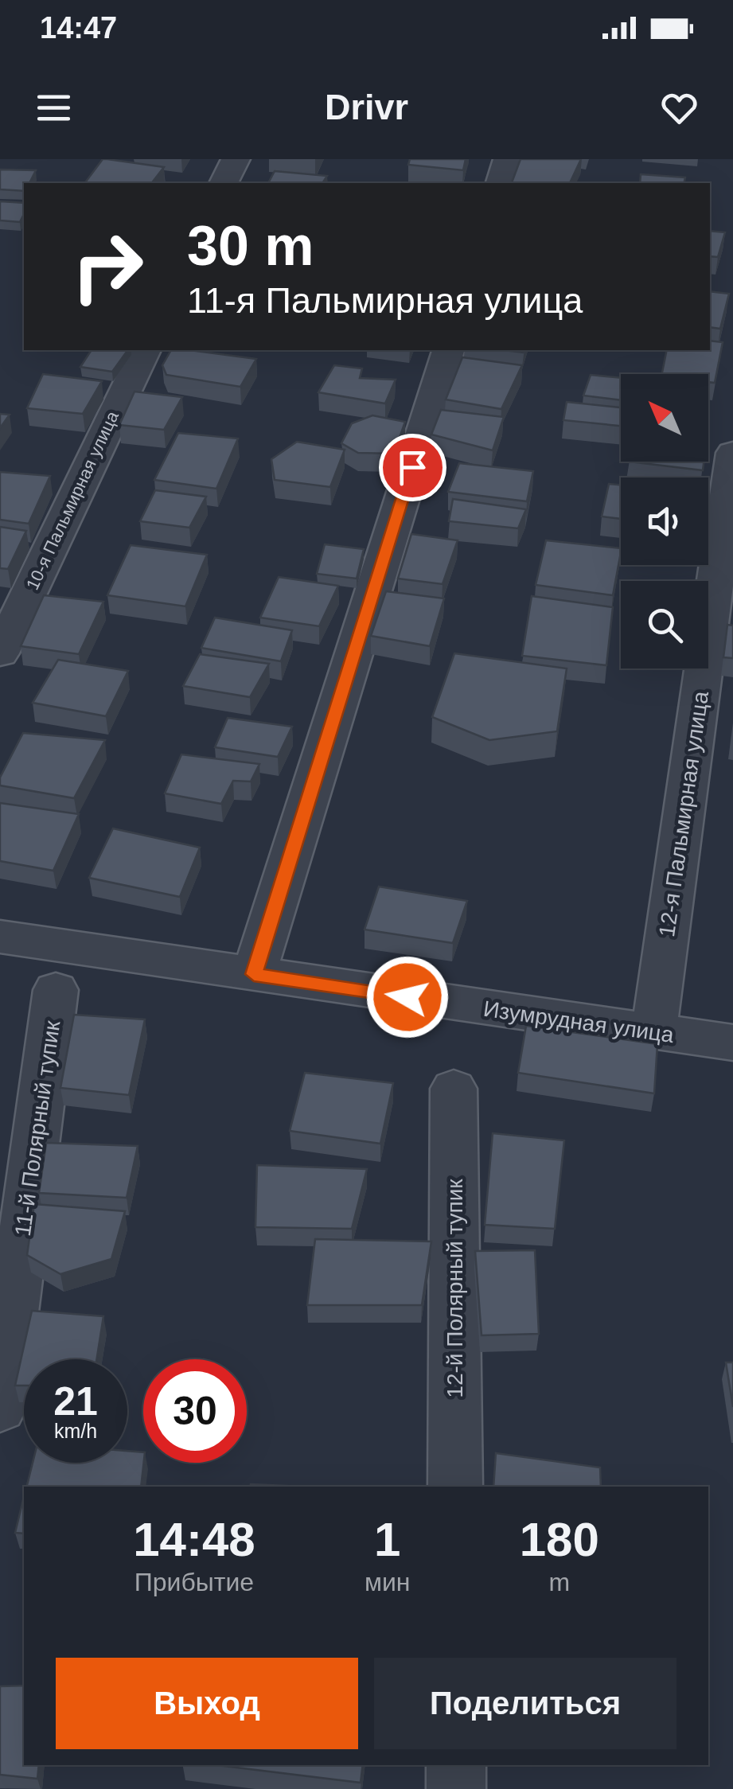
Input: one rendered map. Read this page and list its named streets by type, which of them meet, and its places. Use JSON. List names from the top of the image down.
{
  "streets": {
    "street": [
      "10-я Пальмирная улица",
      "12-я Пальмирная улица",
      "Изумрудная улица",
      "11-й Полярный тупик",
      "12-й Полярный тупик"
    ]
  },
  "crossings": [
    ["12-я Пальмирная улица", "Изумрудная улица"]
  ],
  "north": "top left",
  "page": {
    "status": "14:47",
    "header": "Drivr",
    "turn": ["30 m", "11-я Пальмирная улица"],
    "speed": "21 km/h",
    "limit": "30",
    "eta": [
      "14:48",
      "Прибытие",
      "1",
      "мин",
      "180",
      "m"
    ],
    "buttons": ["Выход", "Поделиться"]
  }
}
